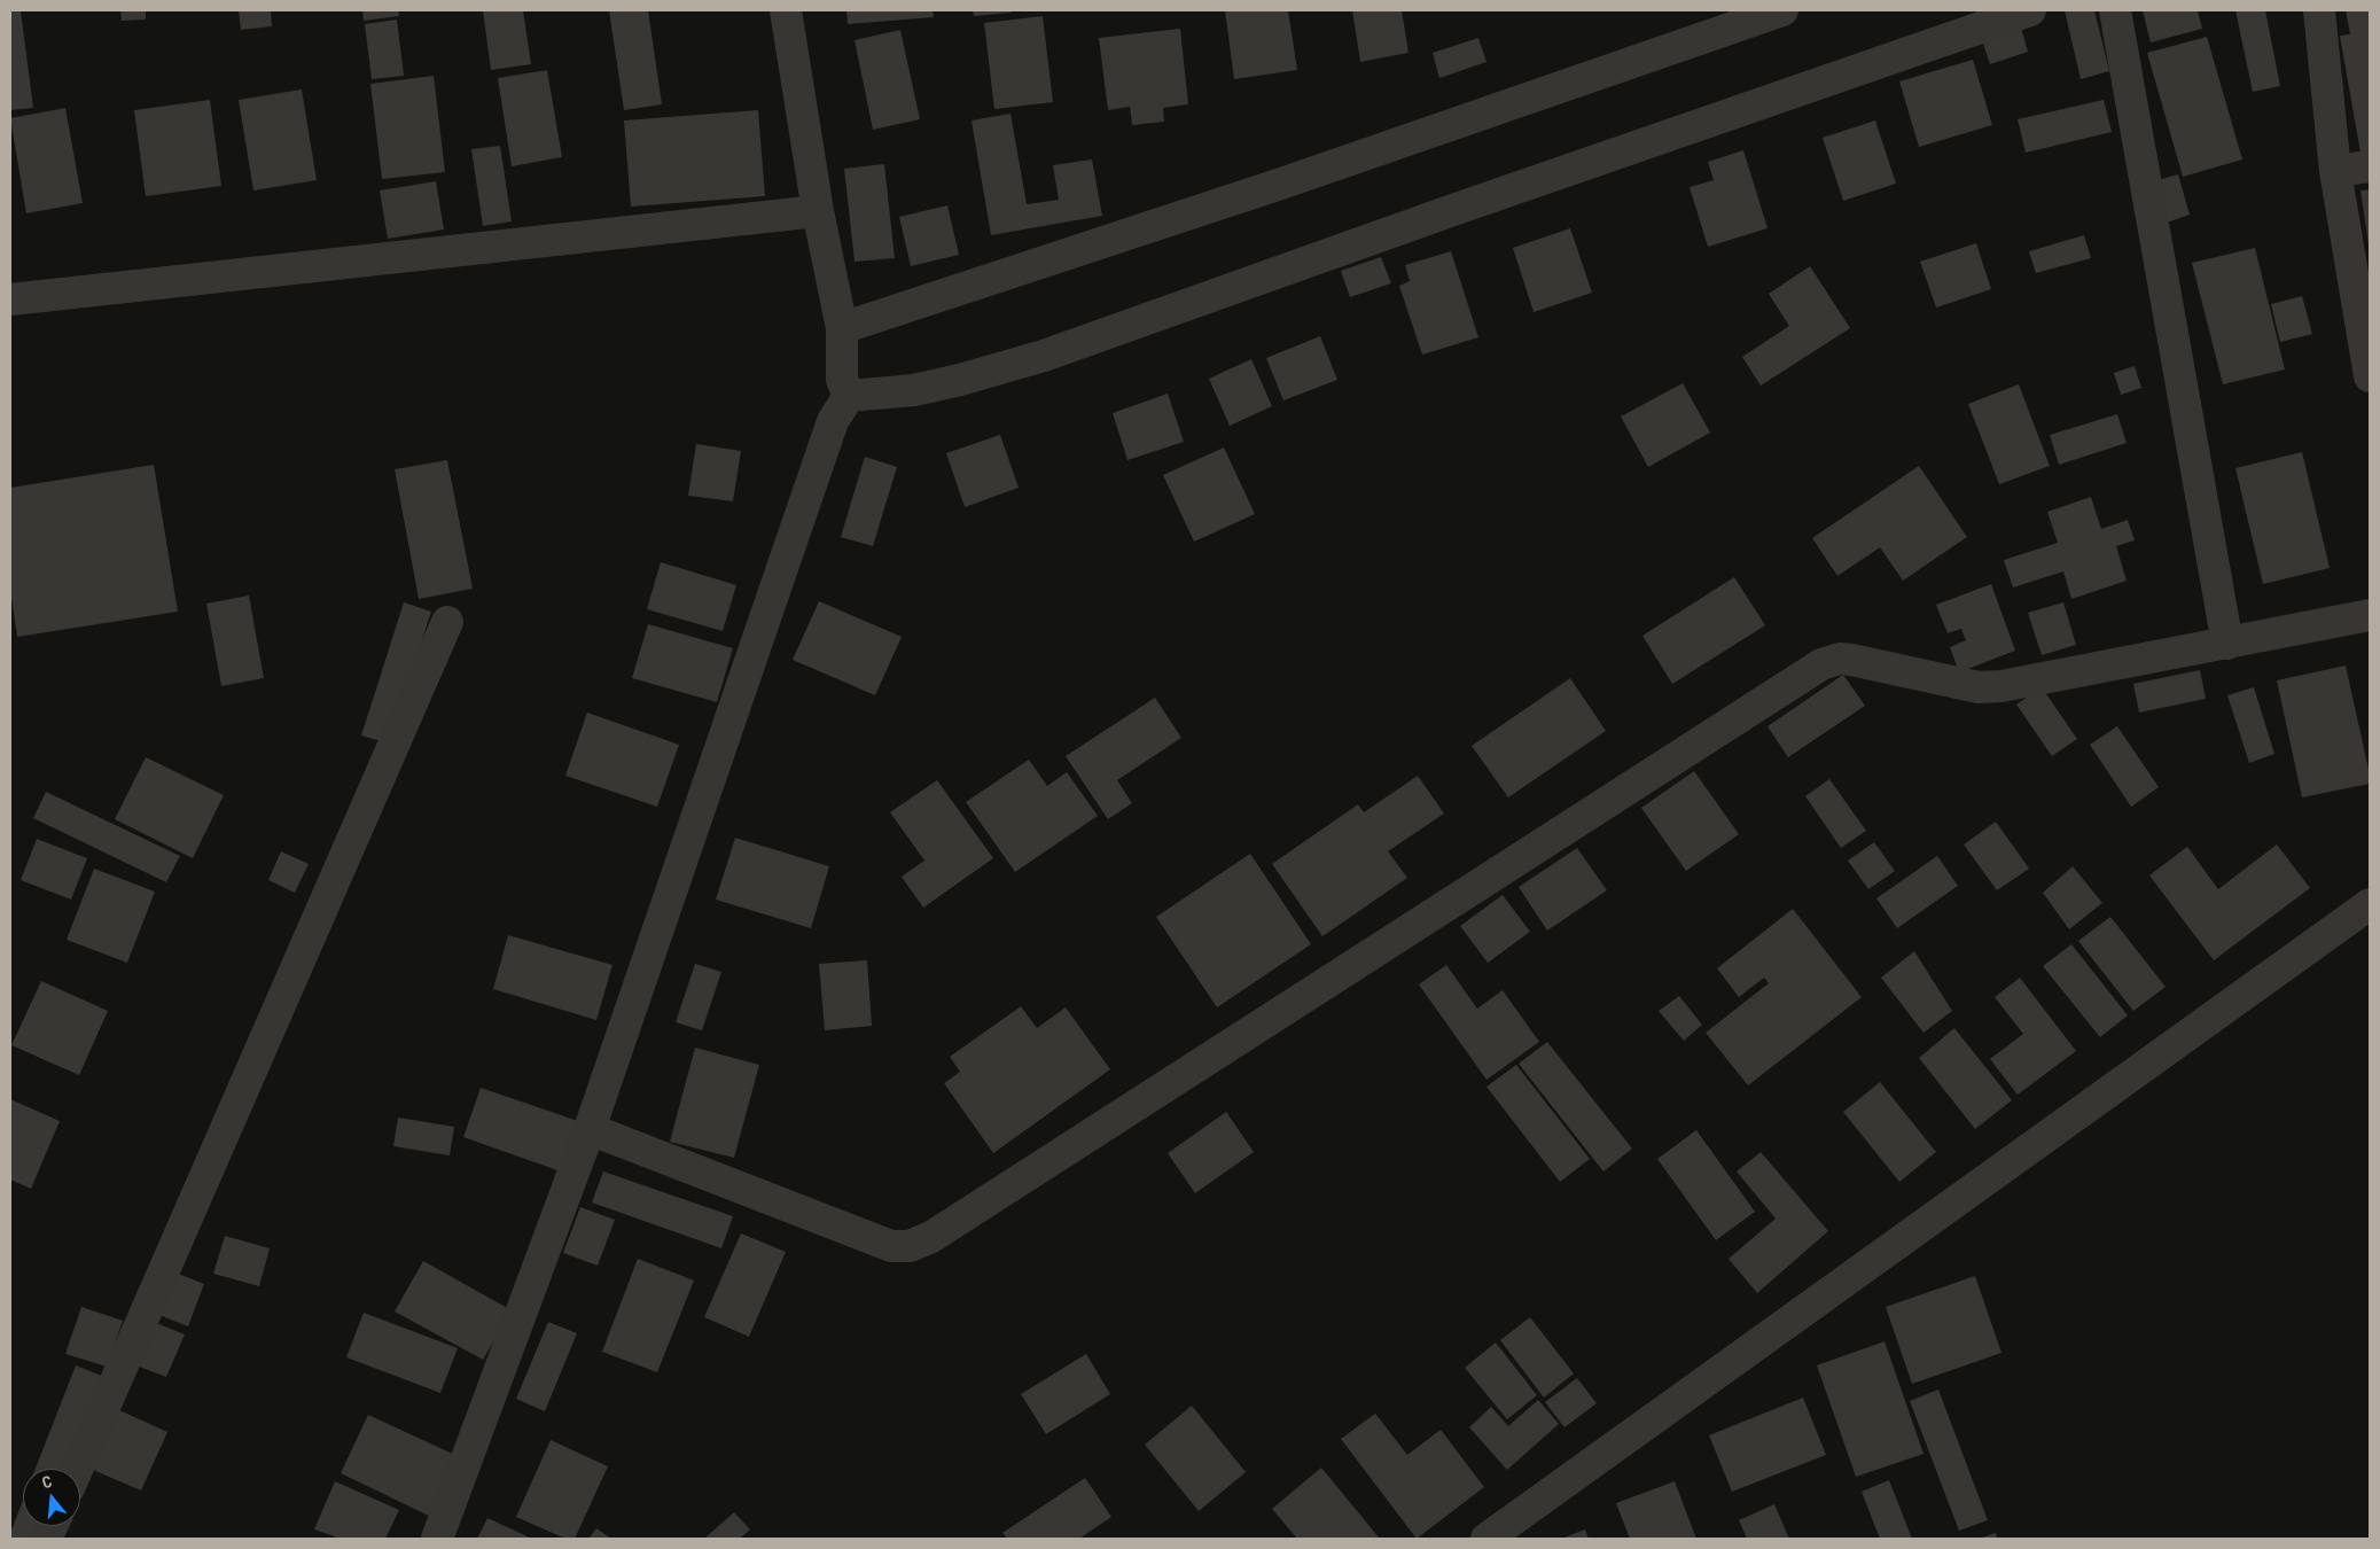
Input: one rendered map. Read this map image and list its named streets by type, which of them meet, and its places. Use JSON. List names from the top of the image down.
{
  "north": "top"
}
